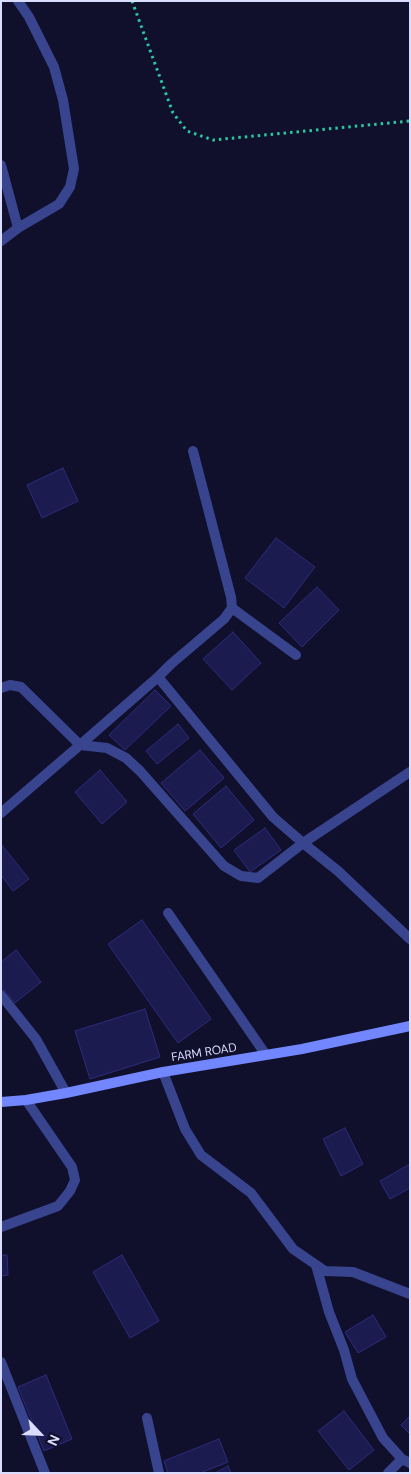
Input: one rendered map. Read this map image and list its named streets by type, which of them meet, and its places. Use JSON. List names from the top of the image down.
{
  "streets": {
    "main road": ["FARM ROAD"]
  },
  "north": "bottom right"
}
